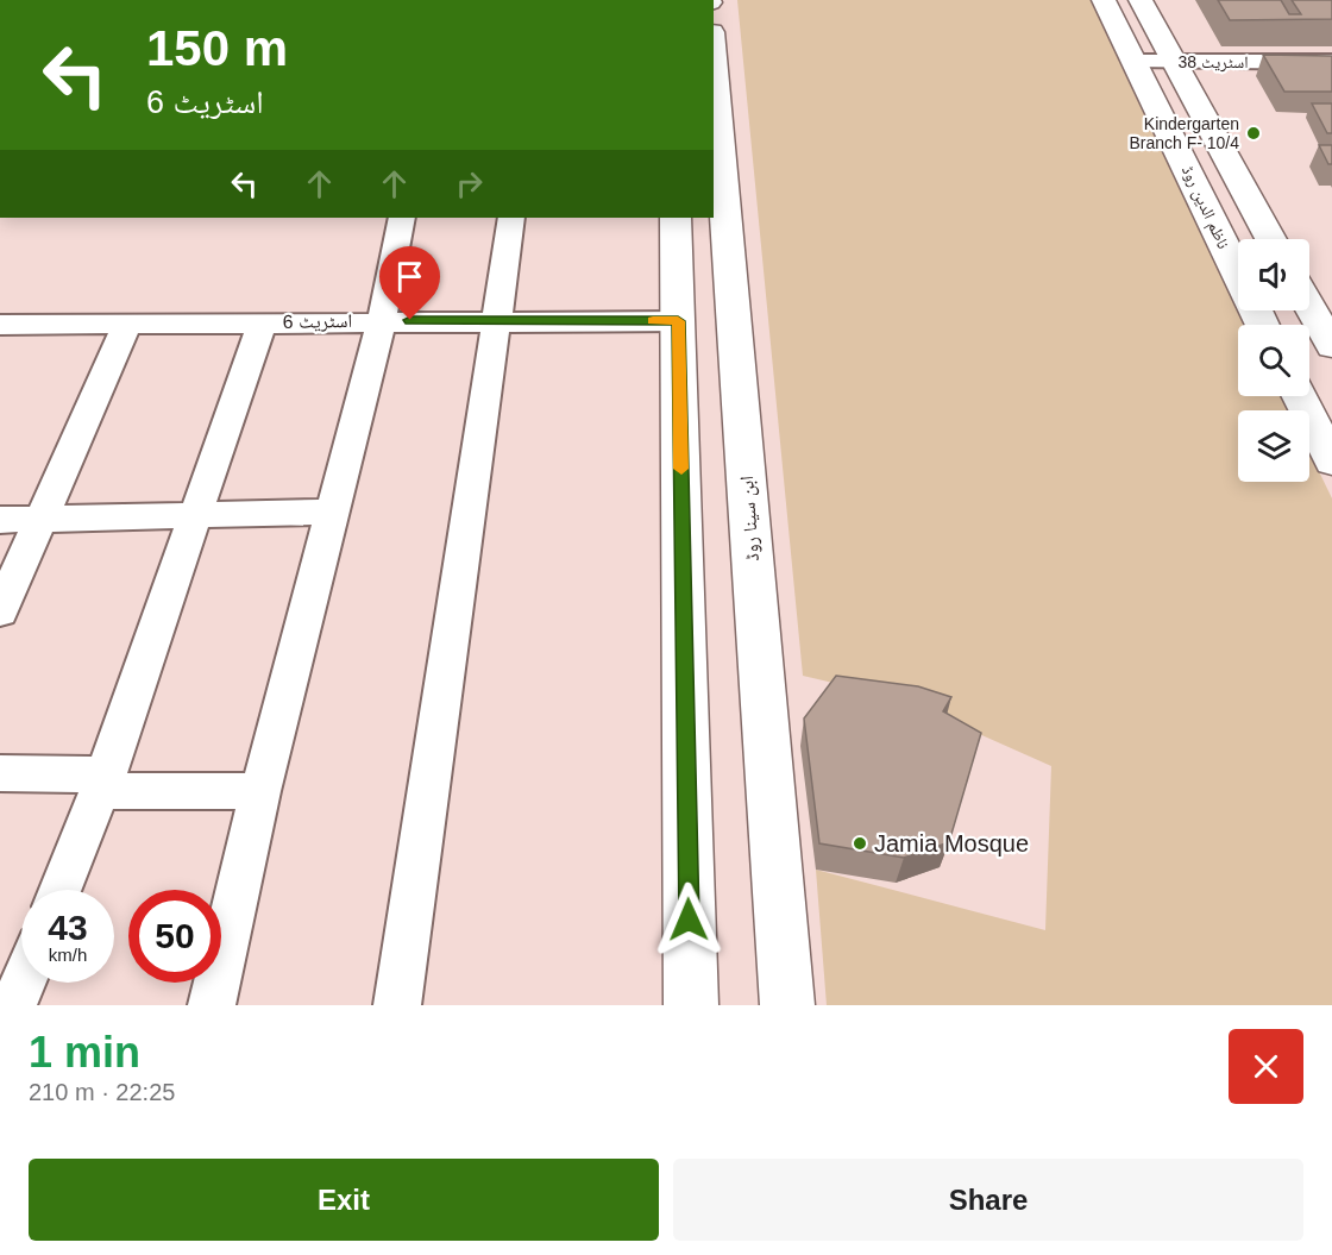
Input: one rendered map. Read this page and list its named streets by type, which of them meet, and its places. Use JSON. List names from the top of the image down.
{
  "streets": {
    "main road": ["ناظم الدین روڈ", "ابن سینا روڈ"],
    "street": ["اسٹریٹ 38", "اسٹریٹ 6"]
  },
  "crossings": [
    ["اسٹریٹ 38", "ناظم الدین روڈ"]
  ],
  "places": ["Kindergarten Branch F- 10/4", "Jamia Mosque"],
  "page": {
    "turn": ["150 m", "اسٹریٹ 6"],
    "speed": "43 km/h",
    "limit": "50",
    "heading": ["1 min", "210 m · 22:25"],
    "buttons": ["Exit", "Share"]
  }
}
